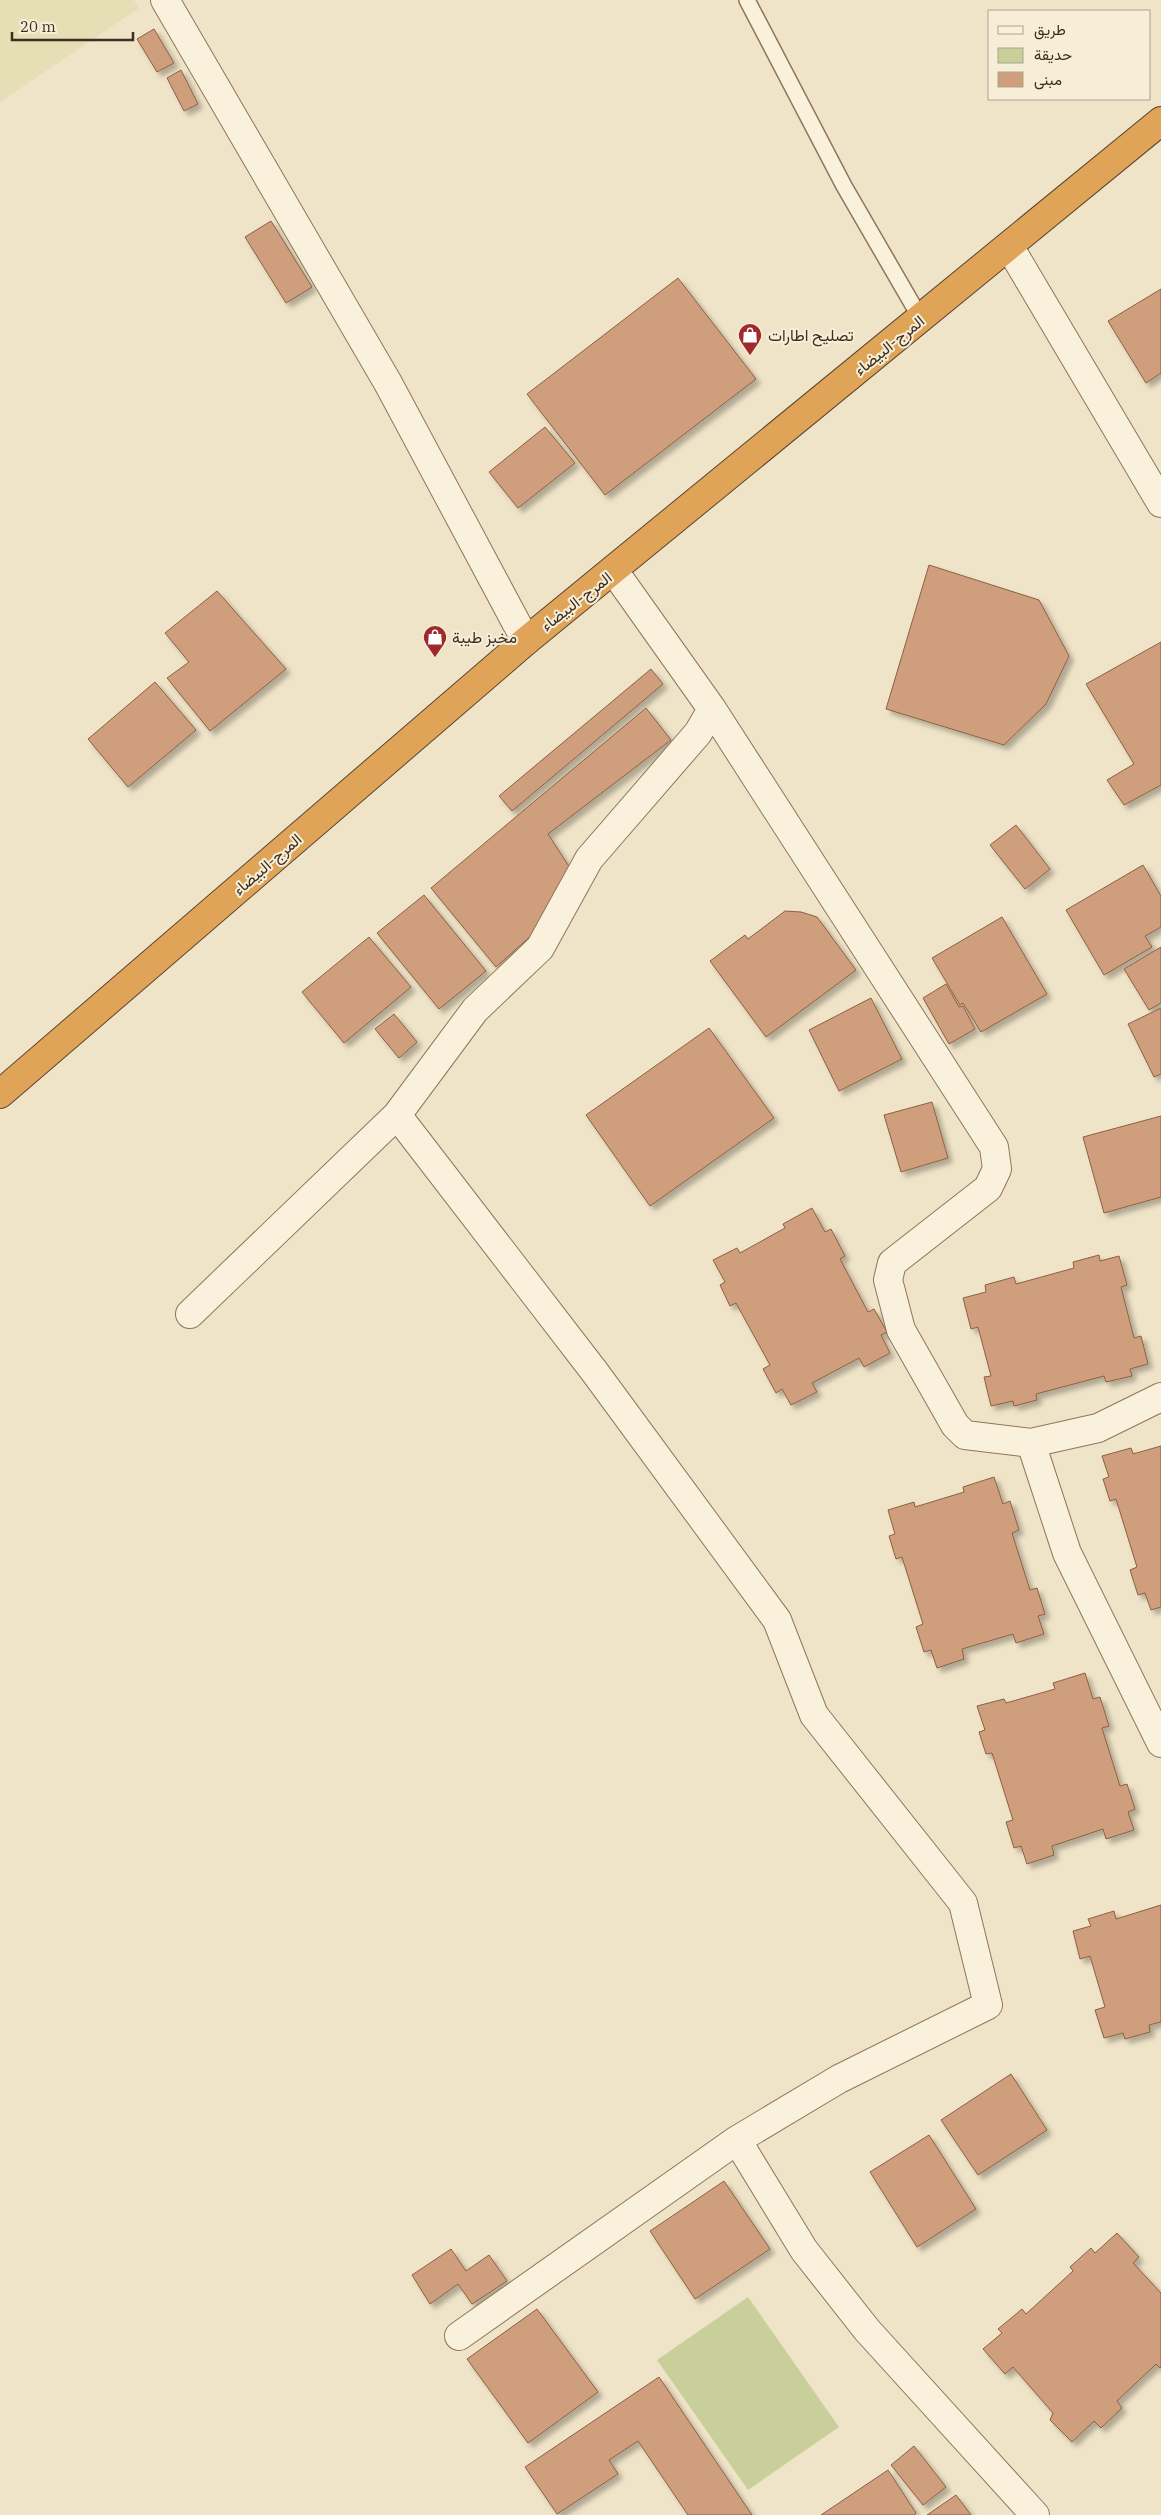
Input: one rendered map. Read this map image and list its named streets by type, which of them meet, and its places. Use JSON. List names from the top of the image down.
{
  "streets": {
    "highway": ["المرج-البيضاء"]
  },
  "places": {
    "shop": ["تصليح اطارات", "مخبز طيبة"]
  },
  "legend": ["طريق", "حديقة", "مبنى"],
  "scale_bar": "20 m"
}
